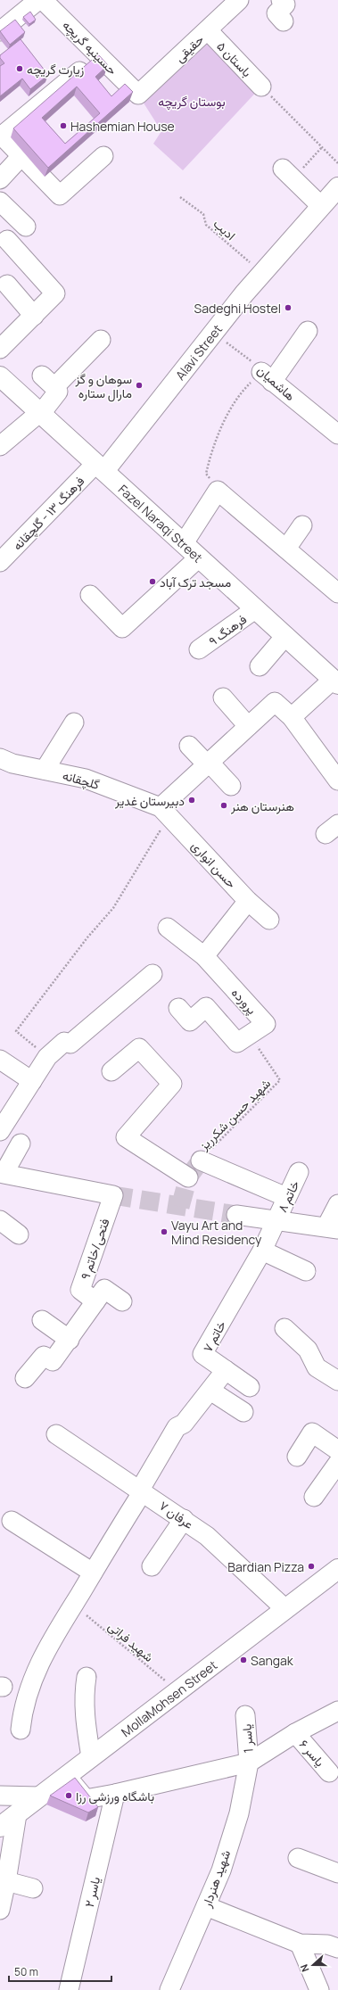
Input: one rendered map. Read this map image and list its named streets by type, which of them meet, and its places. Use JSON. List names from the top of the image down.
{
  "streets": {
    "main road": ["Alavi Street", "Fazel Naraqi Street", "MollaMohsen Street"],
    "street": [
      "حسینیه گریچه",
      "حقیقی",
      "باستان ۵",
      "هاشمیان",
      "فرهنگ ۱۳ - گلچقانه",
      "فرهنگ ۹",
      "گلچقانه",
      "حسن انواری",
      "پرورده",
      "خاتم ۸",
      "فتحی/خاتم ۹",
      "خاتم ۷",
      "عرفان ۷",
      "یاسر 1",
      "یاسر ۶",
      "شهید هنردار",
      "یاسر ۲"
    ],
    "path": ["ادیب", "شهید حسن شکرریز", "شهید فراتی"]
  },
  "crossings": [
    ["حسینیه گریچه", "حقیقی"],
    ["حقیقی", "باستان ۵"],
    ["ادیب", "Alavi Street"],
    ["Alavi Street", "هاشمیان"],
    ["Alavi Street", "فرهنگ ۱۳ - گلچقانه"],
    ["Alavi Street", "Fazel Naraqi Street"],
    ["فرهنگ ۱۳ - گلچقانه", "Fazel Naraqi Street"],
    ["Fazel Naraqi Street", "فرهنگ ۹"],
    ["گلچقانه", "حسن انواری"],
    ["پرورده", "شهید حسن شکرریز"],
    ["خاتم ۸", "خاتم ۷"],
    ["عرفان ۷", "MollaMohsen Street"],
    ["شهید فراتی", "MollaMohsen Street"],
    ["یاسر 1", "شهید هنردار"]
  ],
  "parks": ["بوستان گریچه"],
  "places": [
    "زیارت گریچه",
    "Hashemian House",
    "Sadeghi Hostel",
    "سوهان و گز مارال ستاره",
    "مسجد ترک آباد",
    "دبیرستان غدیر",
    "هنرستان هنر",
    "Vayu Art and Mind Residency",
    "Bardian Pizza",
    "Sangak",
    "باشگاه ورزشی رزا"
  ],
  "scale_bar": "50 m",
  "north": "left"
}
